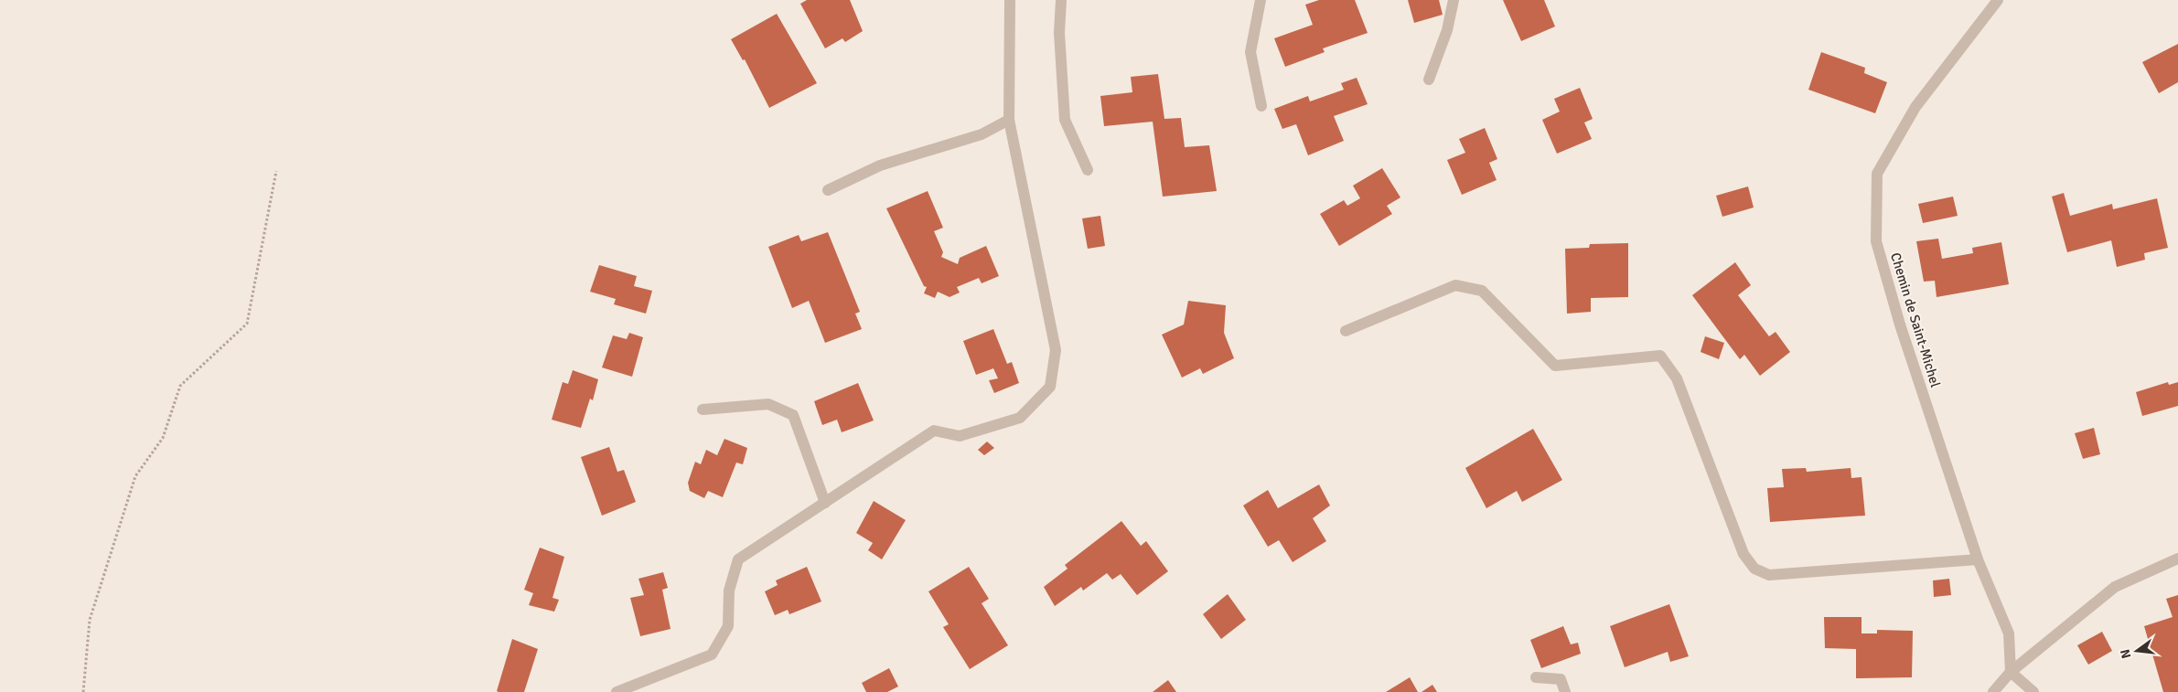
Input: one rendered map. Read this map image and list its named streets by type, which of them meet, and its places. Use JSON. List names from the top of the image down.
{
  "streets": {
    "street": ["Chemin de Saint-Michel"]
  },
  "north": "left"
}
